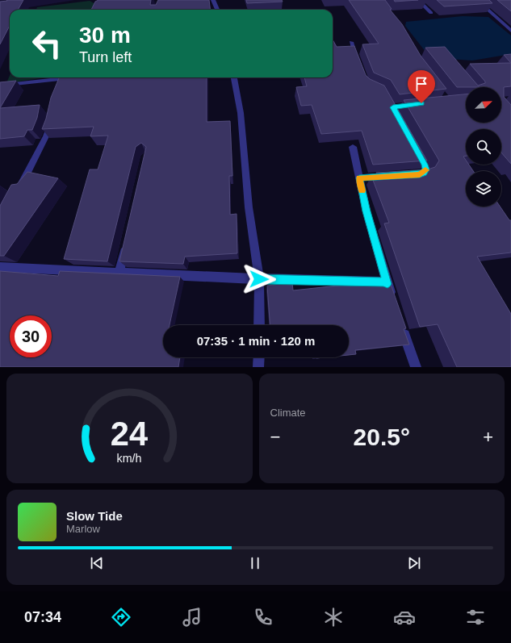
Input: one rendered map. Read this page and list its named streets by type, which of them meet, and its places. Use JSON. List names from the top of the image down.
{
  "north": "top right",
  "page": {
    "turn": ["30 m", "Turn left"],
    "limit": "30",
    "trip": "07:35 · 1 min · 120 m",
    "tile": "Climate",
    "heat": ["−", "20.5°", "+"],
    "song": ["Slow Tide", "Marlow"],
    "tabs": "07:34",
    "gauge": ["24", "km/h"]
  }
}
